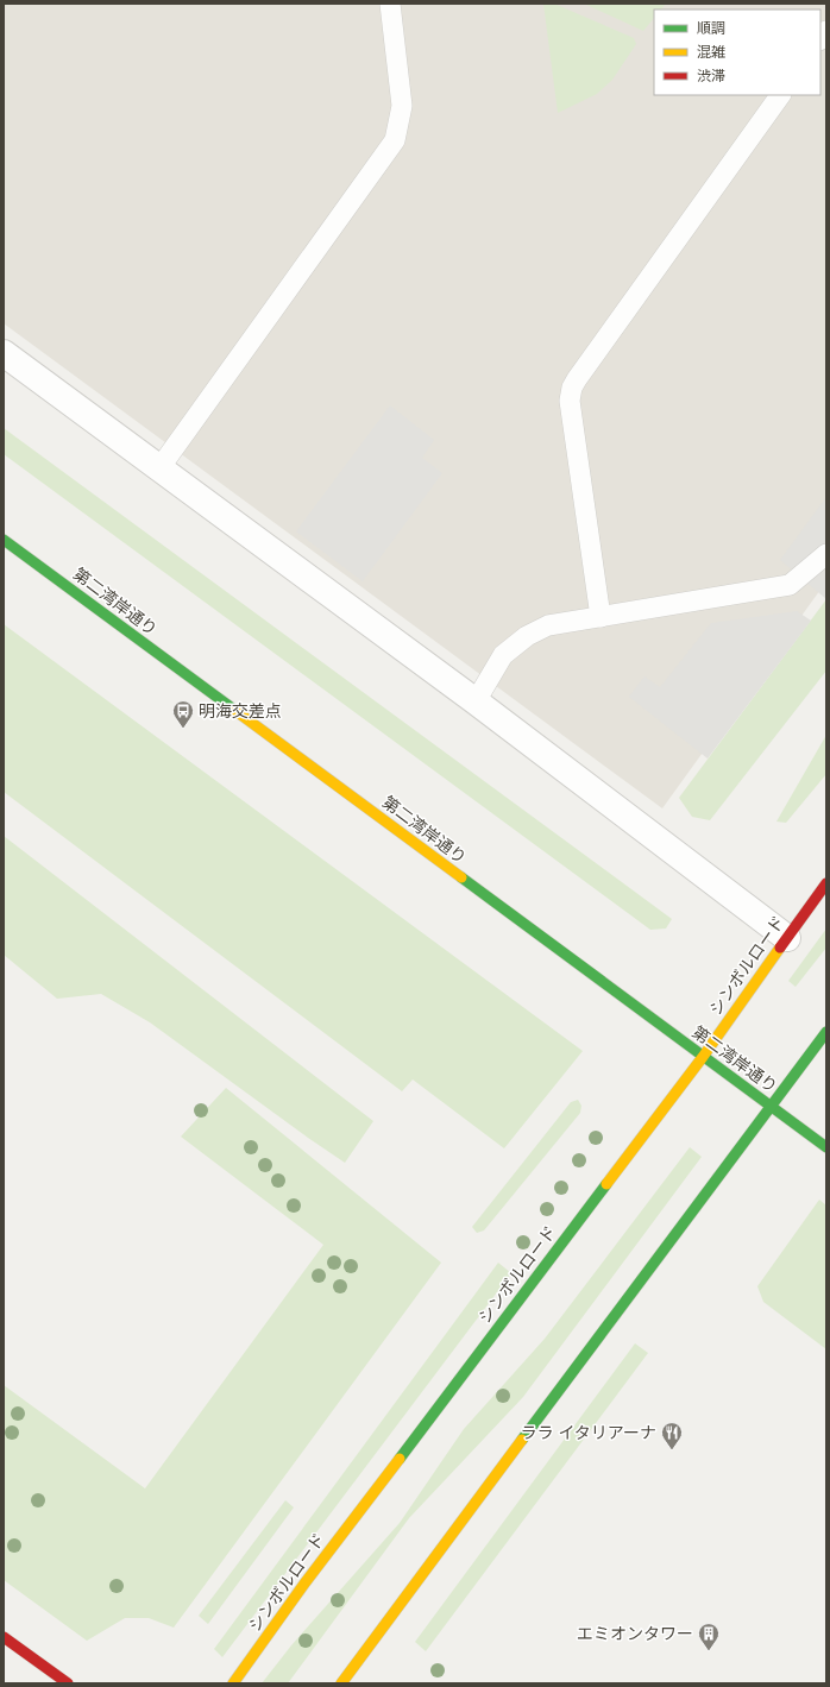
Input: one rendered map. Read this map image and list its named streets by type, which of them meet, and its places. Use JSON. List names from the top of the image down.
{
  "streets": {
    "street": ["第二湾岸通り", "シンボルロード"]
  },
  "crossings": [
    ["第二湾岸通り", "シンボルロード"]
  ],
  "places": {
    "bus stop": ["明海交差点"],
    "restaurant": ["ララ イタリアーナ"],
    "building": ["エミオンタワー"]
  },
  "legend": ["順調", "混雑", "渋滞"]
}
